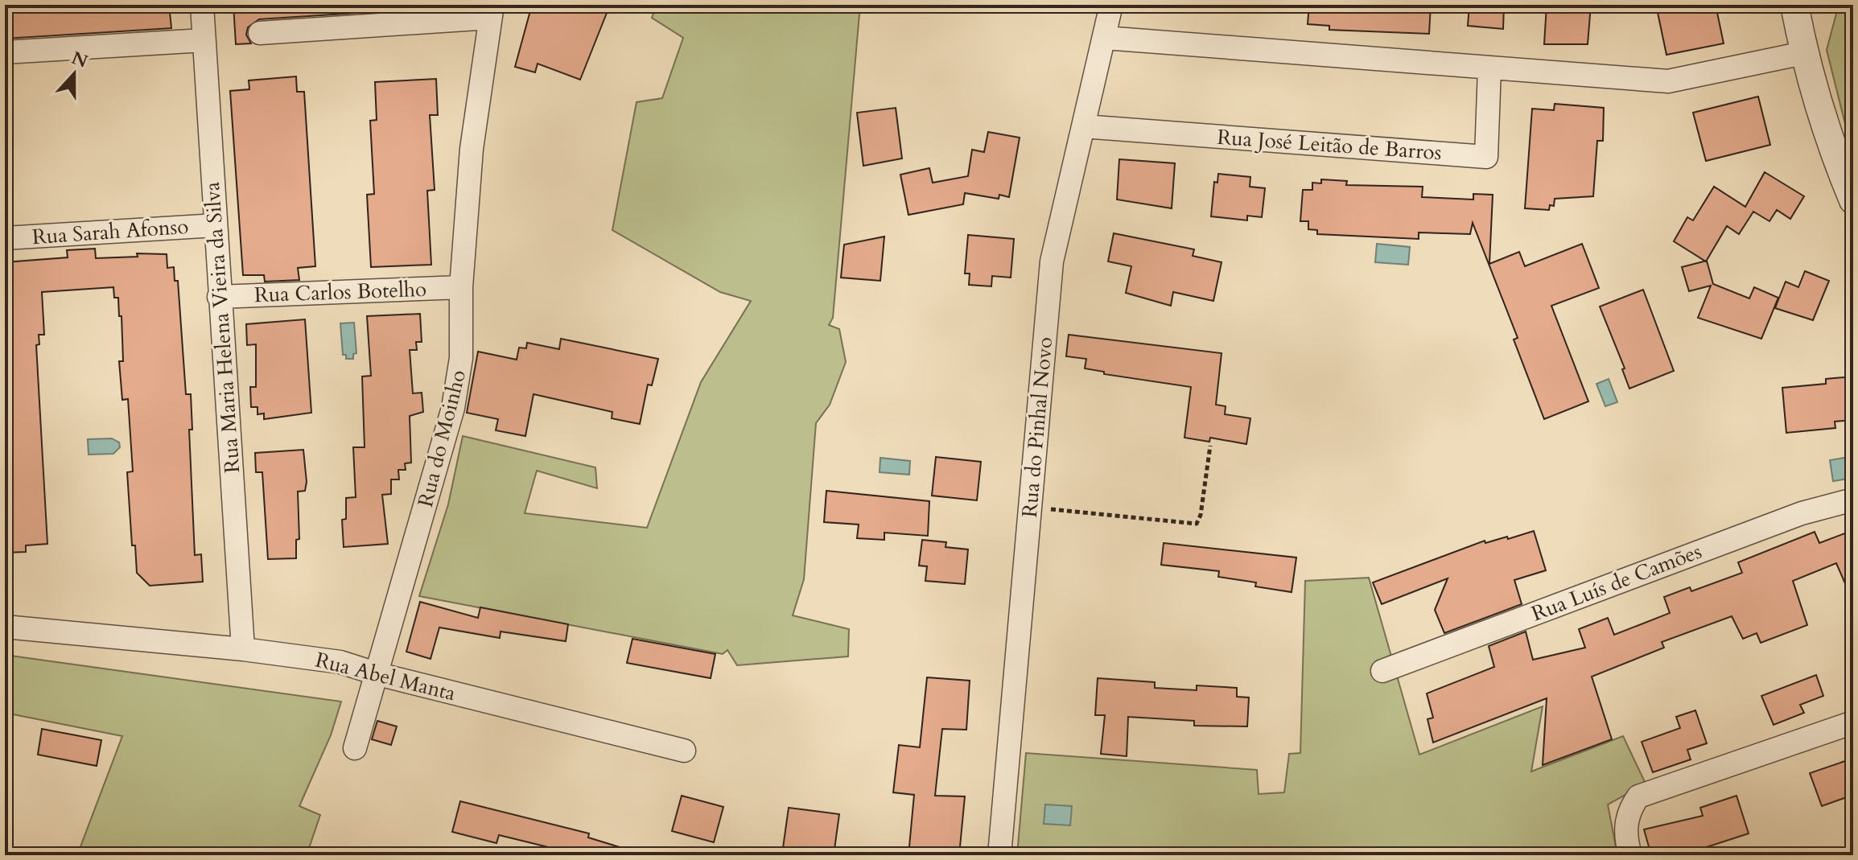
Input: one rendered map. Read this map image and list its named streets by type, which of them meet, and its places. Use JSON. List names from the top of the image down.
{
  "streets": {
    "street": [
      "Rua José Leitão de Barros",
      "Rua Sarah Afonso",
      "Rua Carlos Botelho",
      "Rua Maria Helena Vieira da Silva",
      "Rua do Pinhal Novo",
      "Rua do Moinho",
      "Rua Luís de Camões",
      "Rua Abel Manta"
    ]
  },
  "crossings": [
    ["Rua José Leitão de Barros", "Rua do Pinhal Novo"],
    ["Rua Sarah Afonso", "Rua Maria Helena Vieira da Silva"],
    ["Rua Carlos Botelho", "Rua Maria Helena Vieira da Silva"],
    ["Rua Carlos Botelho", "Rua do Moinho"],
    ["Rua Maria Helena Vieira da Silva", "Rua Abel Manta"],
    ["Rua do Moinho", "Rua Abel Manta"]
  ],
  "north": "top"
}
